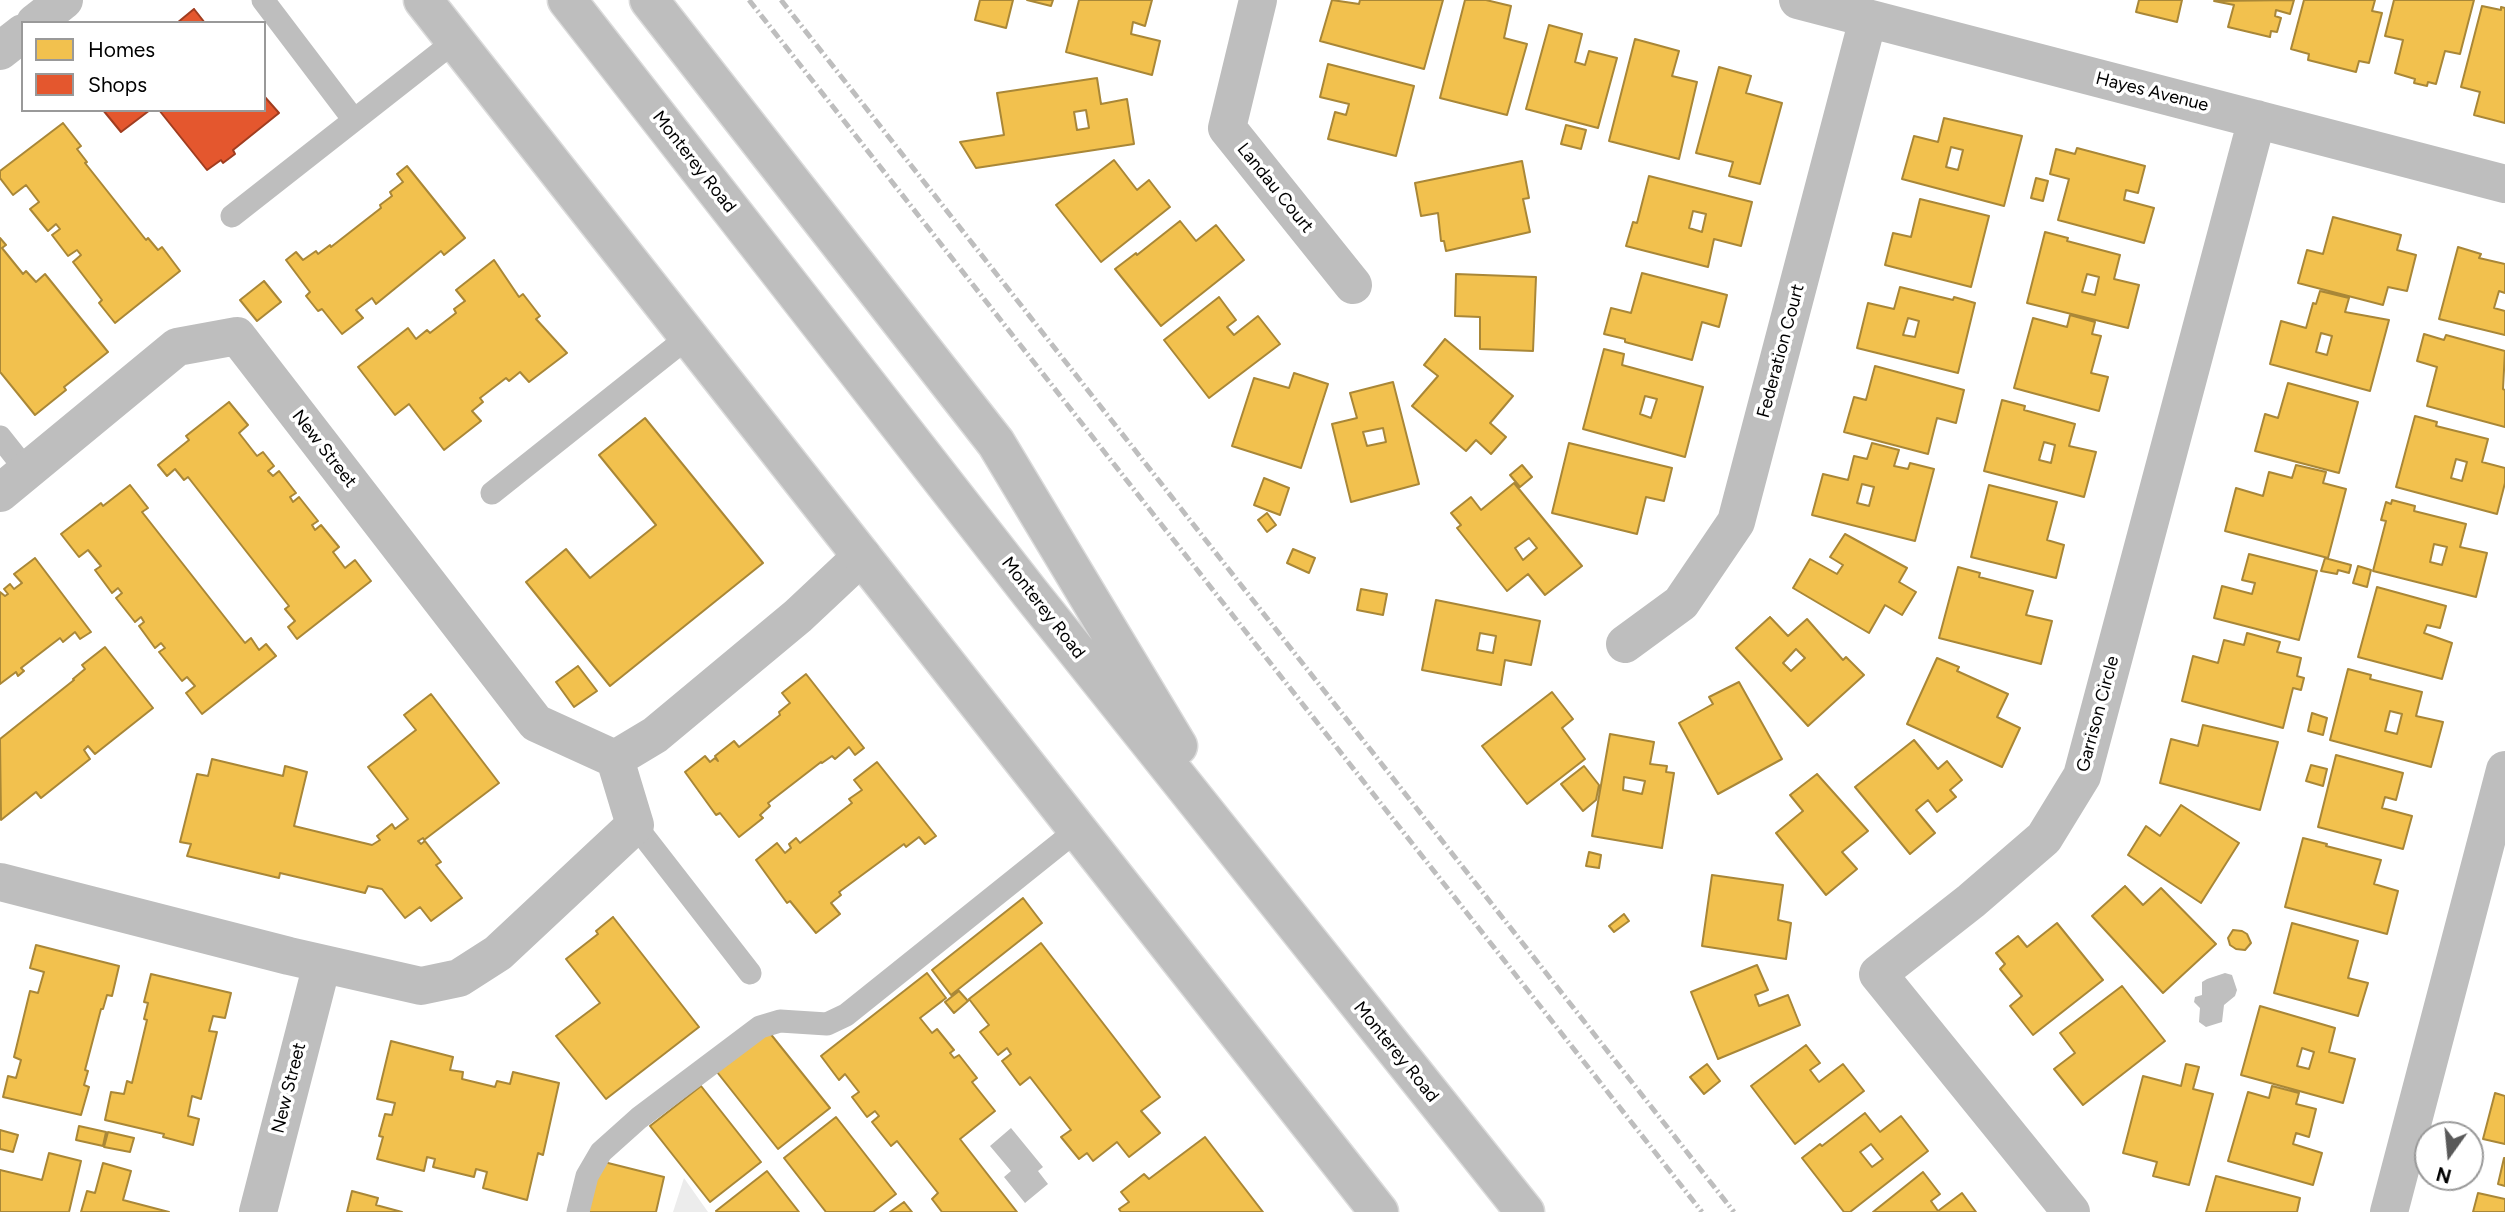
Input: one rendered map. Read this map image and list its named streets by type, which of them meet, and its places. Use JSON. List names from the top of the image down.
{
  "streets": {
    "street": [
      "Hayes Avenue",
      "Monterey Road",
      "Landau Court",
      "Federation Court",
      "New Street",
      "Garrison Circle"
    ]
  },
  "crossings": [
    ["Hayes Avenue", "Federation Court"],
    ["Hayes Avenue", "Garrison Circle"]
  ],
  "legend": ["Homes", "Shops"],
  "north": "bottom"
}
